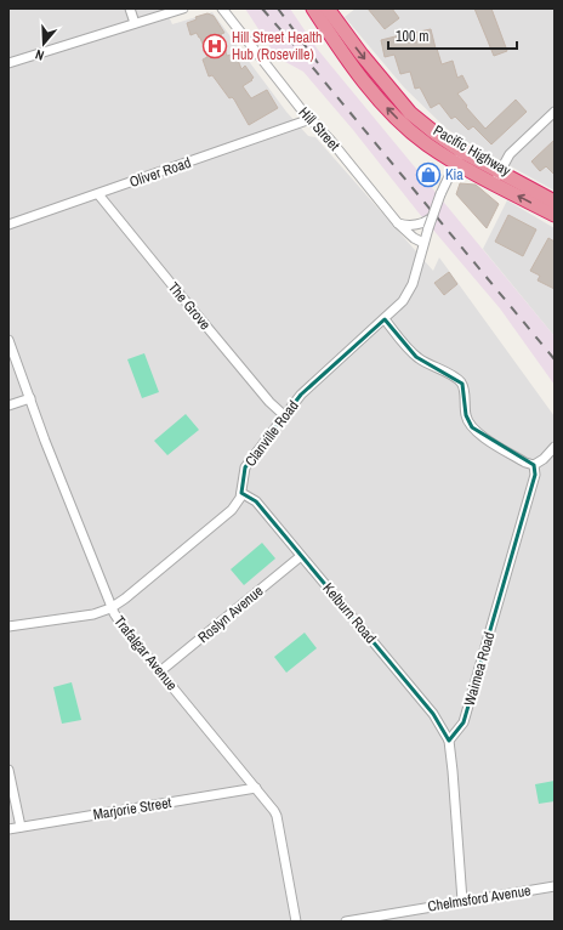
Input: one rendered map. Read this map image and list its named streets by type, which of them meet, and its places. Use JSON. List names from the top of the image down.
{
  "streets": {
    "highway": ["Pacific Highway"],
    "street": [
      "Hill Street",
      "Oliver Road",
      "The Grove",
      "Clanville Road",
      "Kelburn Road",
      "Roslyn Avenue",
      "Trafalgar Avenue",
      "Waimea Road",
      "Marjorie Street",
      "Chelmsford Avenue"
    ]
  },
  "crossings": [
    ["Hill Street", "Oliver Road"],
    ["Hill Street", "Clanville Road"],
    ["Pacific Highway", "Clanville Road"],
    ["Oliver Road", "The Grove"],
    ["The Grove", "Clanville Road"],
    ["Clanville Road", "Kelburn Road"],
    ["Clanville Road", "Trafalgar Avenue"],
    ["Kelburn Road", "Roslyn Avenue"],
    ["Kelburn Road", "Waimea Road"],
    ["Roslyn Avenue", "Trafalgar Avenue"],
    ["Trafalgar Avenue", "Marjorie Street"]
  ],
  "places": {
    "hospital": ["Hill Street Health Hub (Roseville)"],
    "shop": ["Kia"]
  },
  "scale_bar": "100 m",
  "north": "bottom"
}
